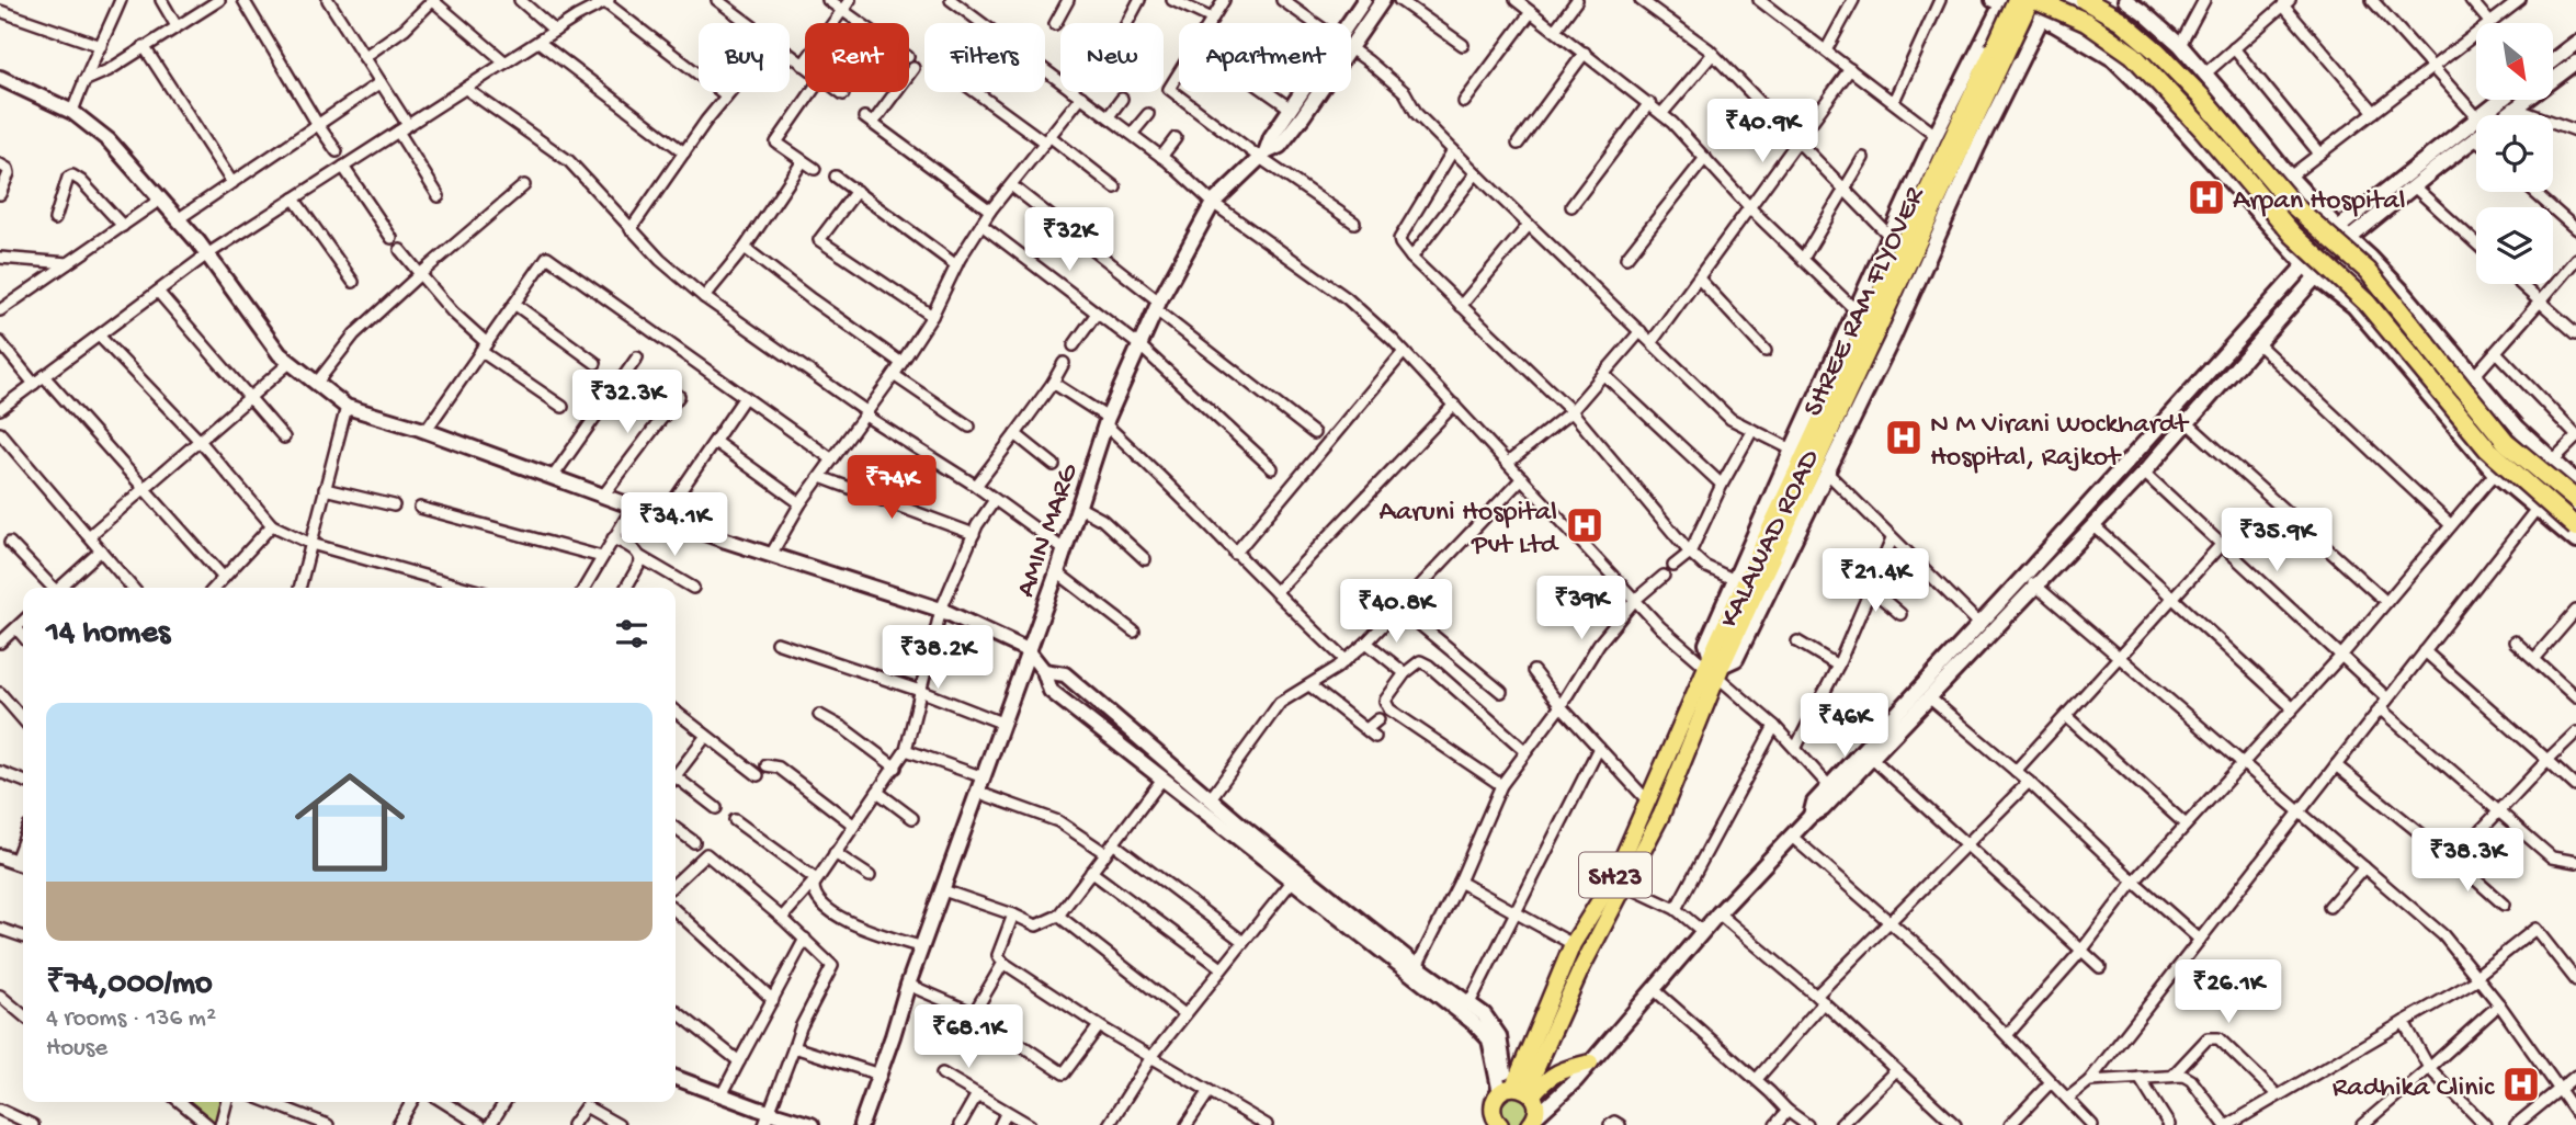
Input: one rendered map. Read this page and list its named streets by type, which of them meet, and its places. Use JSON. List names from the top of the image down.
{
  "streets": {
    "main road": ["SHREE RAM FLYOVER", "KALAWAD ROAD", "SH23"],
    "street": ["AMIN MARG"]
  },
  "crossings": [
    ["SHREE RAM FLYOVER", "KALAWAD ROAD"]
  ],
  "places": {
    "hospital": [
      "Arpan Hospital",
      "N M Virani Wockhardt Hospital, Rajkot",
      "Aaruni Hospital Pvt Ltd",
      "Radhika Clinic"
    ]
  },
  "north": "bottom right",
  "page": {
    "chip": [
      "Buy",
      "Rent",
      "Filters",
      "New",
      "Apartment"
    ],
    "price": [
      "₹40.9K",
      "₹32K",
      "₹32.3K",
      "₹74K",
      "₹34.1K",
      "₹35.9K",
      "₹21.4K",
      "₹39K",
      "₹40.8K",
      "₹38.2K",
      "₹46K",
      "₹38.3K",
      "₹26.1K",
      "₹68.1K"
    ],
    "heading": "14 homes",
    "list": [
      {
        "name": "₹74,000/mo",
        "note": "4 rooms · 136 m² · House"
      }
    ]
  }
}
